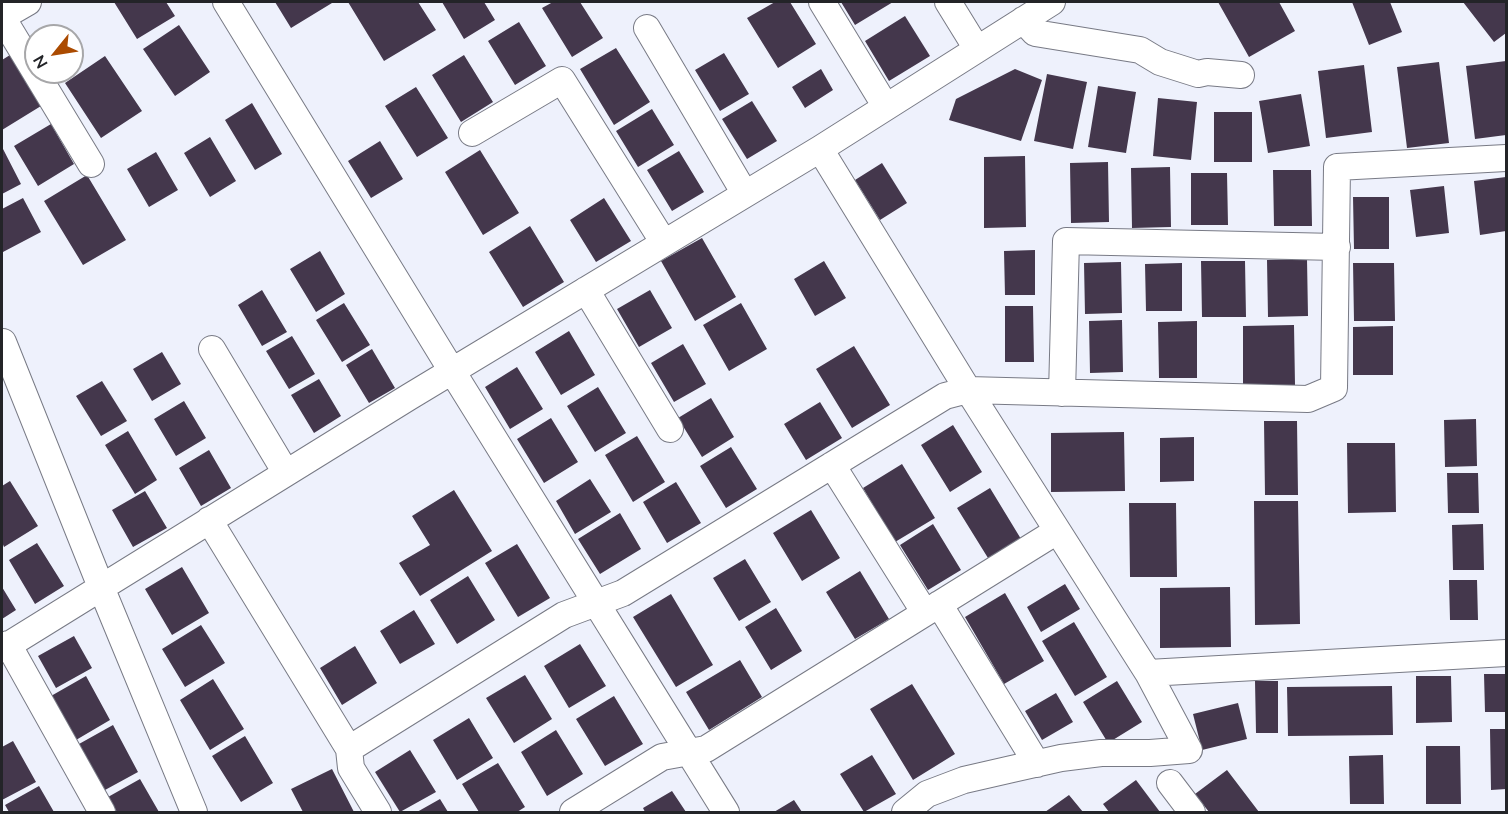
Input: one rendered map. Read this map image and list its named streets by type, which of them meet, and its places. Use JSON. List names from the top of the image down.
{
  "north": "bottom left"
}
